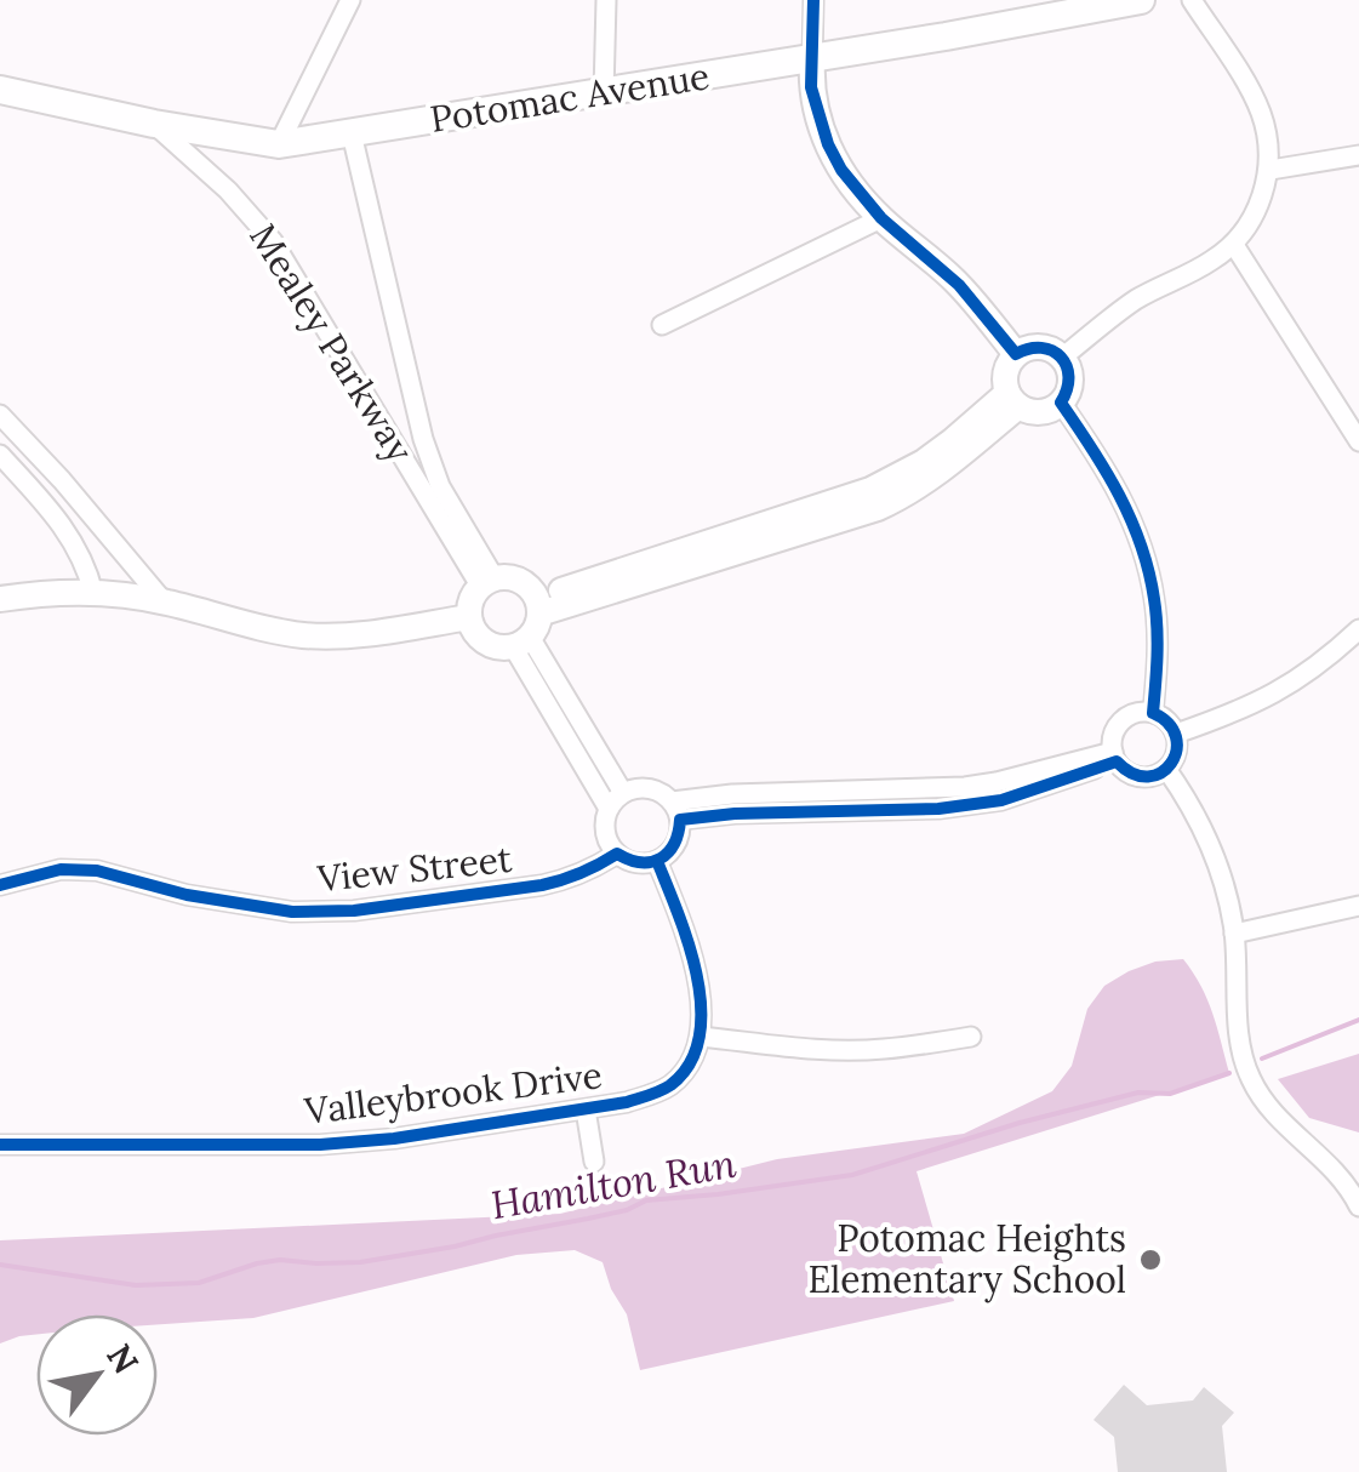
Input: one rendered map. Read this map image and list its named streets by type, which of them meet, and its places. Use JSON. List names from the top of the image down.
{
  "streets": {
    "main road": ["Potomac Avenue"],
    "street": ["Mealey Parkway", "View Street", "Valleybrook Drive"]
  },
  "crossings": [
    ["Potomac Avenue", "Mealey Parkway"]
  ],
  "water": ["Hamilton Run"],
  "places": ["Potomac Heights Elementary School"],
  "north": "top right"
}
